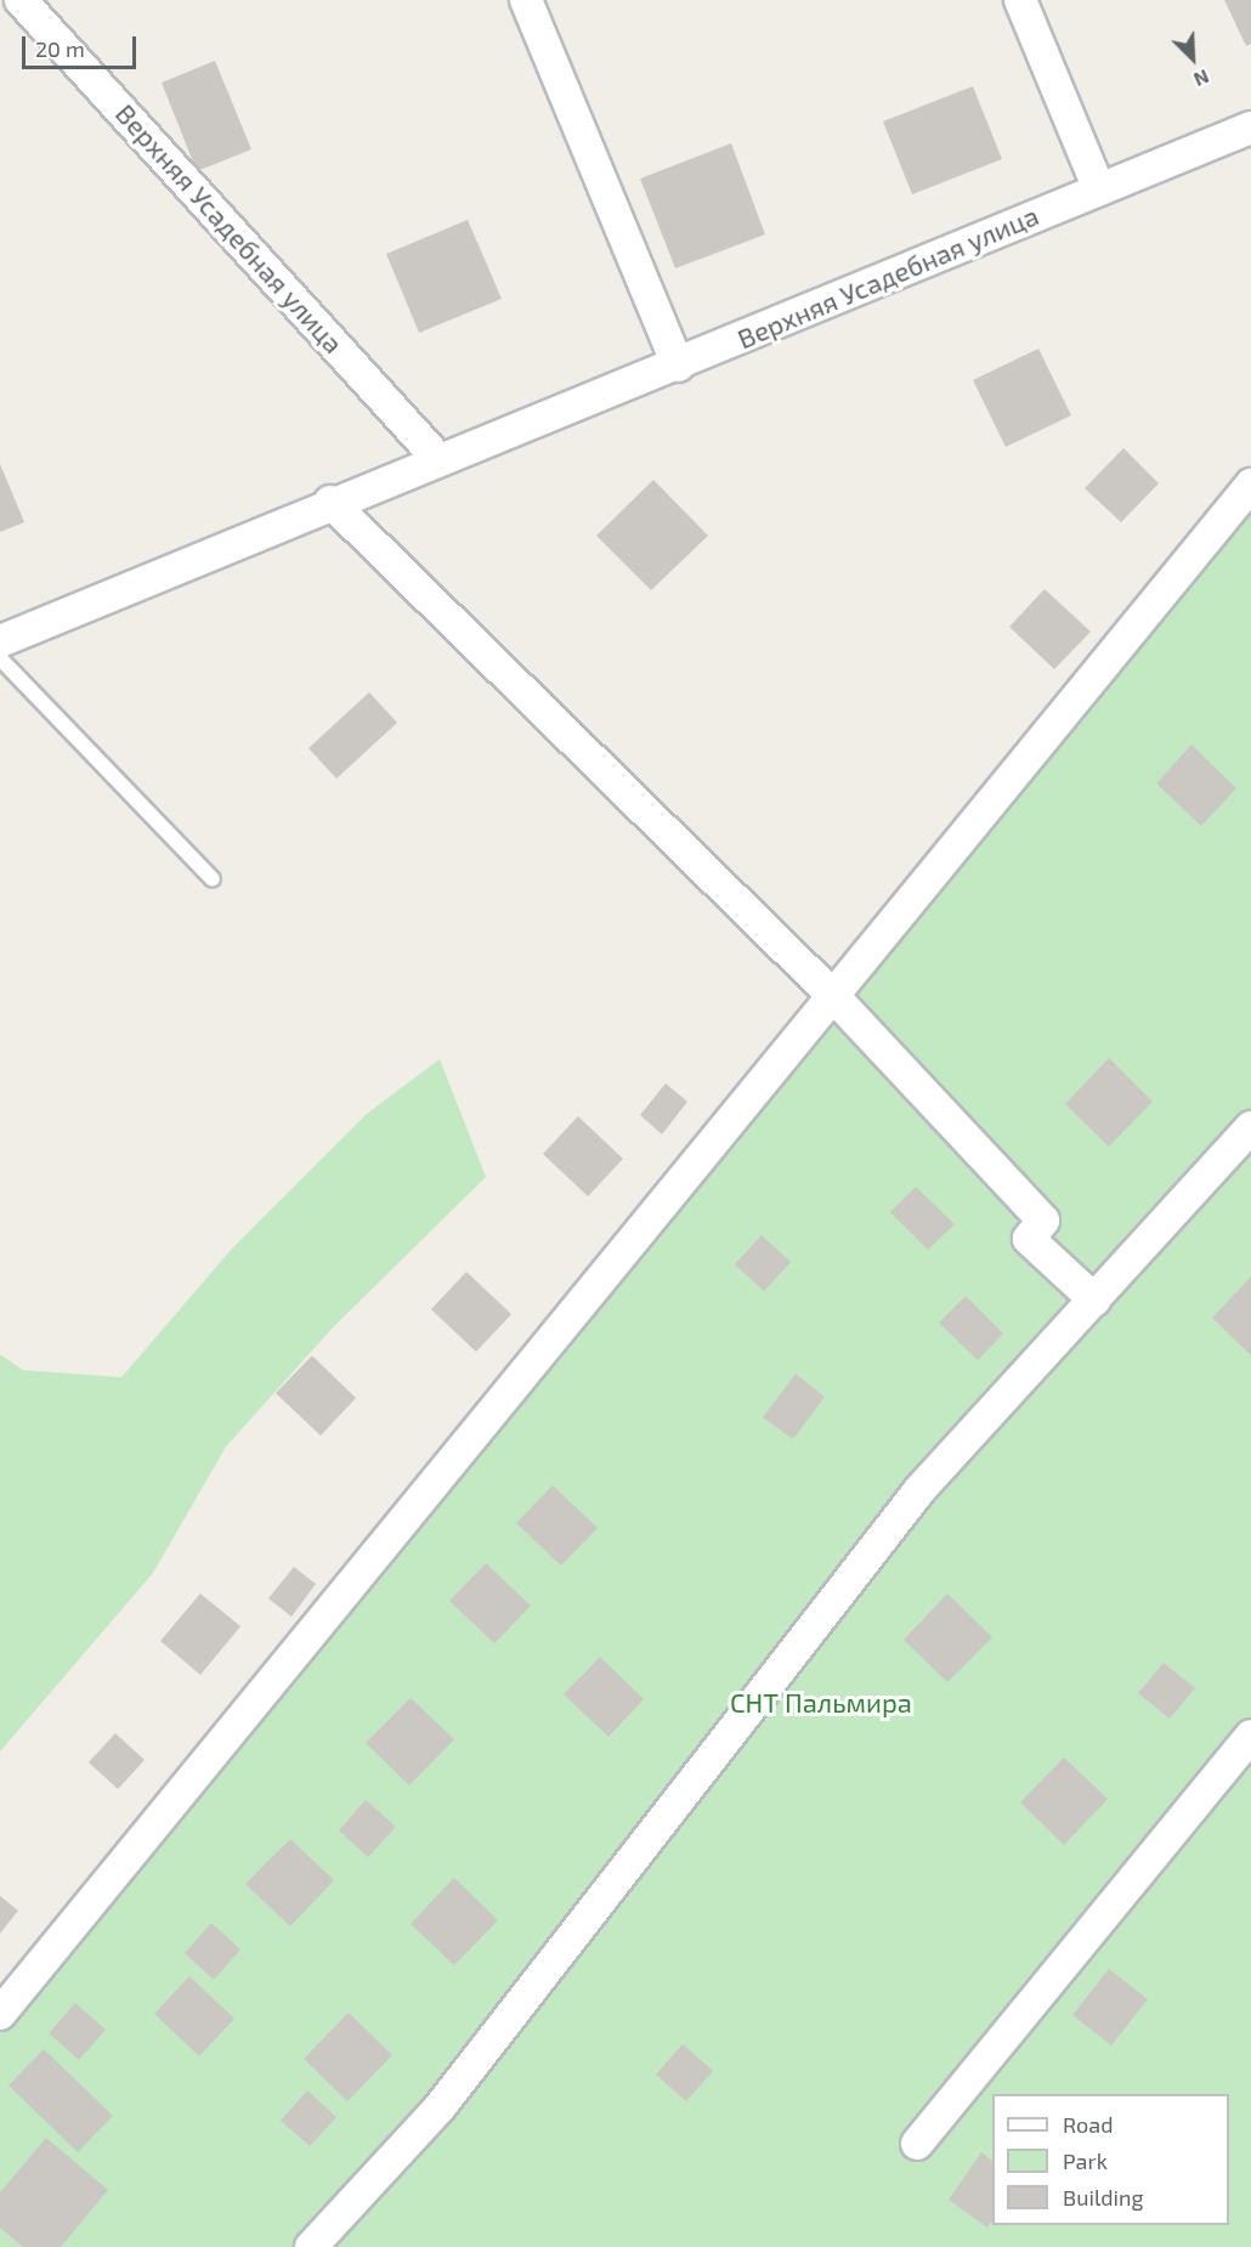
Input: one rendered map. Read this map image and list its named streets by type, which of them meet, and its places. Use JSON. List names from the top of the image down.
{
  "streets": {
    "street": ["Верхняя Усадебная улица"]
  },
  "parks": ["СНТ Пальмира"],
  "legend": ["Road", "Park", "Building"],
  "scale_bar": "20 m",
  "north": "bottom right"
}
